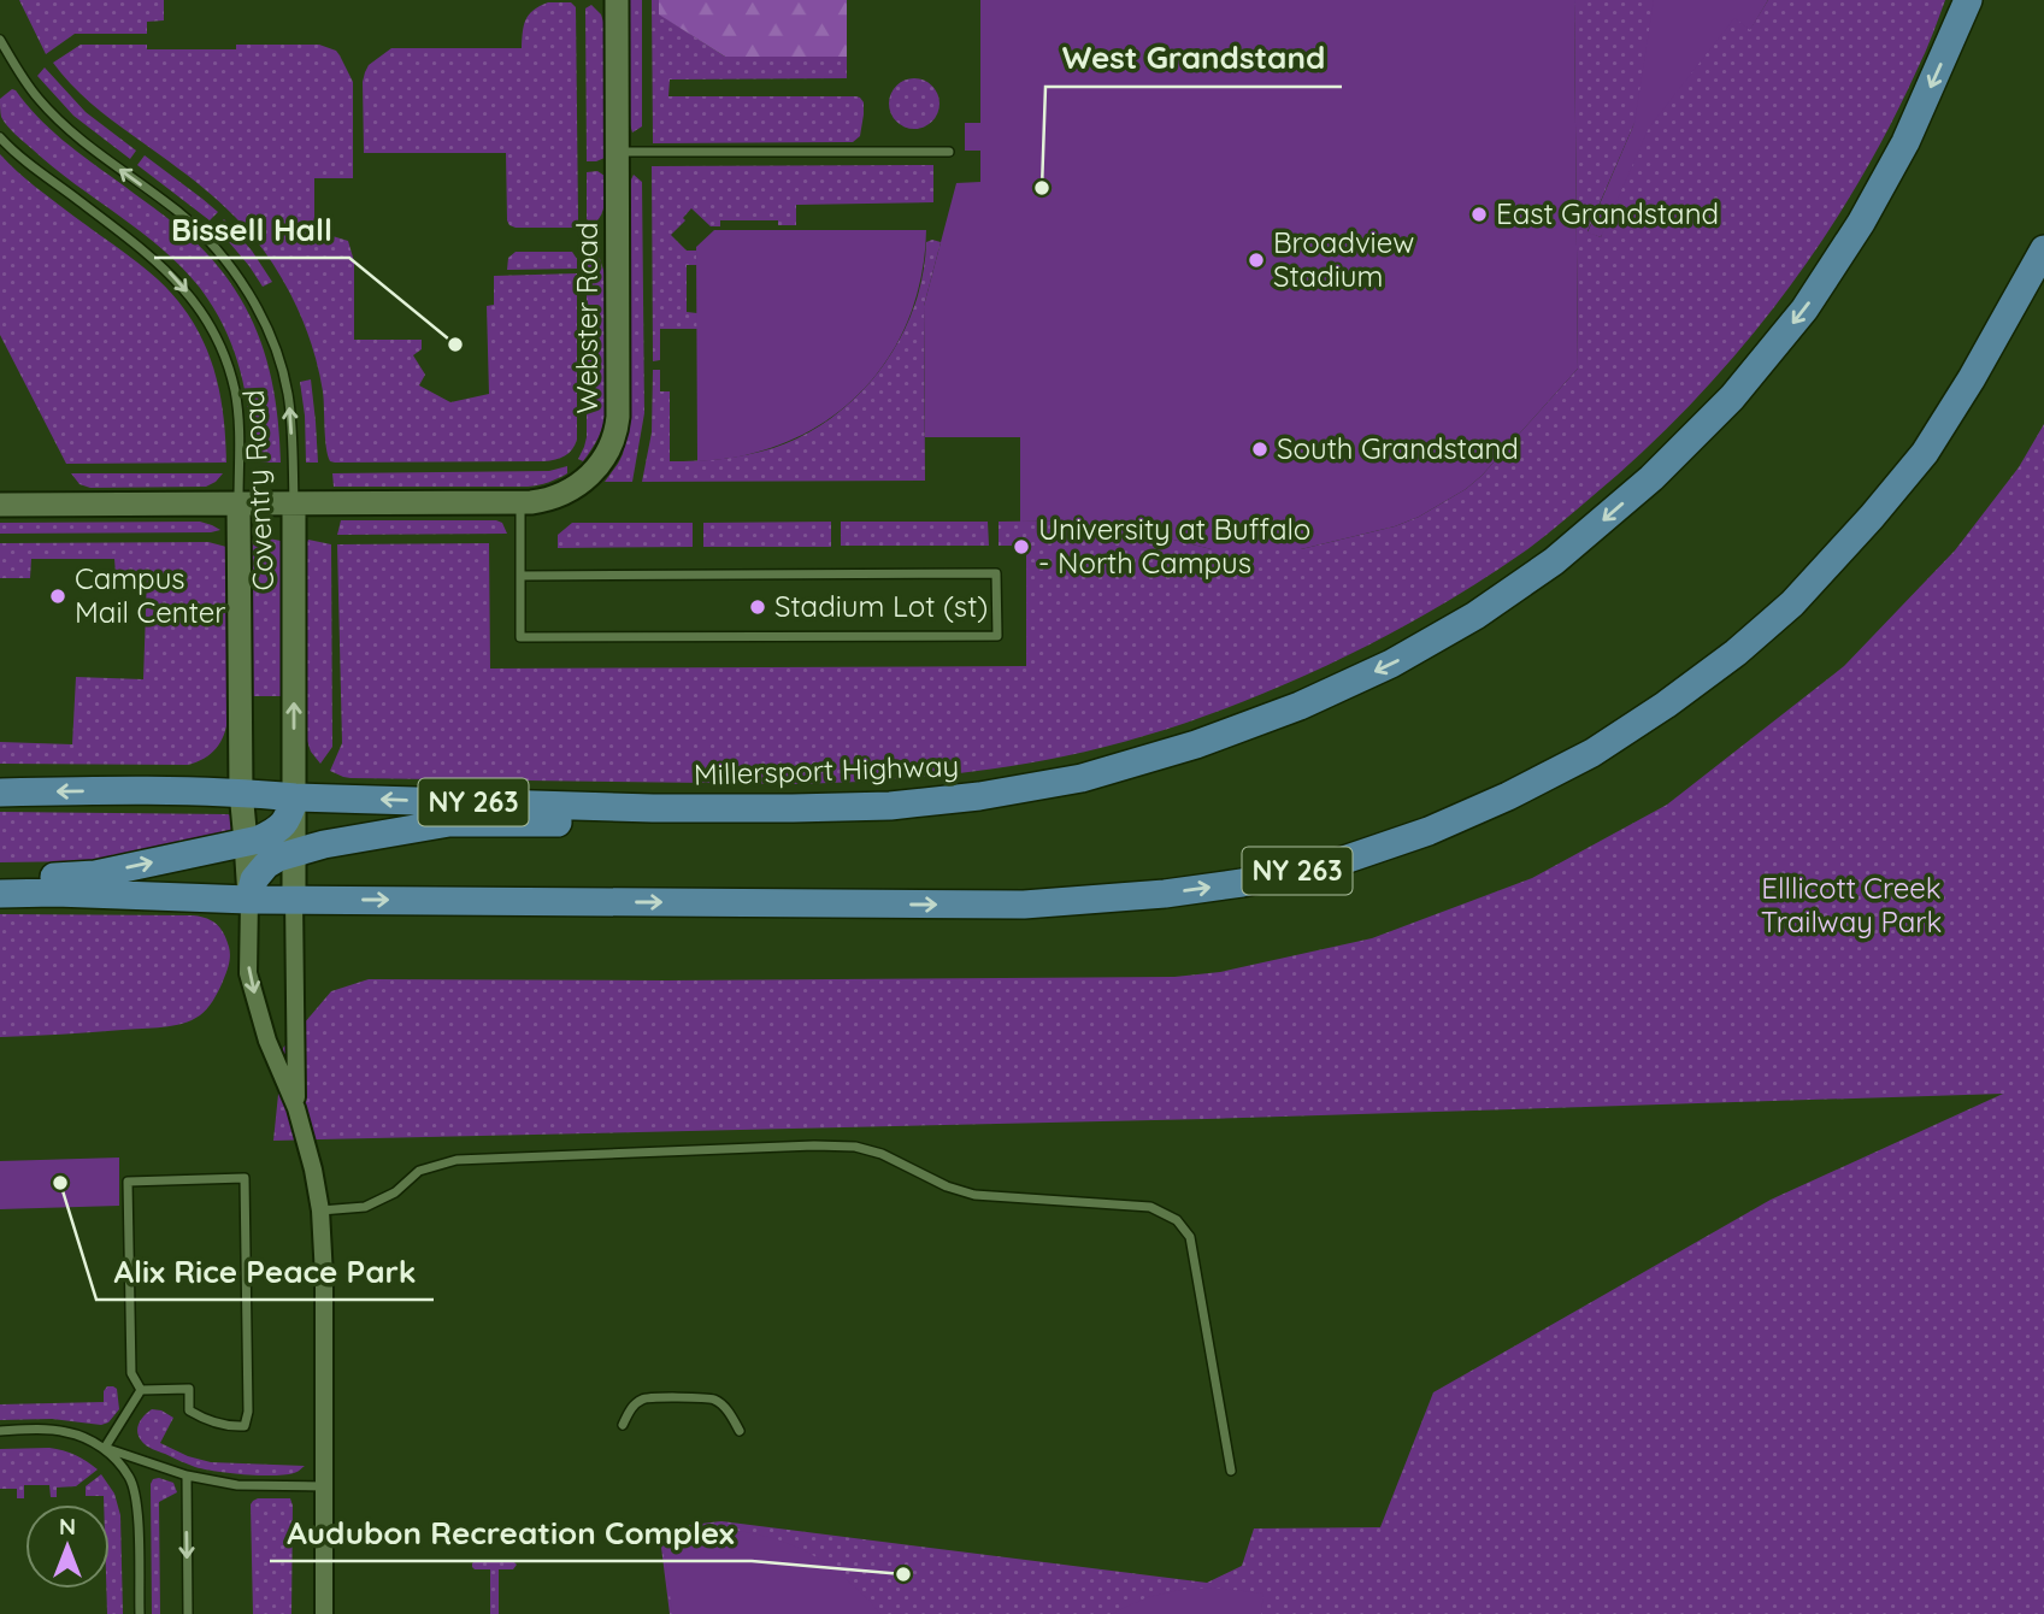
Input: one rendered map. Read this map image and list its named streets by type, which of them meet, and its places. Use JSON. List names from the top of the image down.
{
  "streets": {
    "main road": ["Millersport Highway", "NY 263"],
    "street": ["Webster Road", "Coventry Road"]
  },
  "crossings": [
    ["Webster Road", "Coventry Road"],
    ["Coventry Road", "Millersport Highway"],
    ["Coventry Road", "NY 263"]
  ],
  "parks": ["Elllicott Creek Trailway Park"],
  "places": [
    "West Grandstand",
    "East Grandstand",
    "Broadview Stadium",
    "Bissell Hall",
    "South Grandstand",
    "University at Buffalo - North Campus",
    "Campus Mail Center",
    "Stadium Lot (st)",
    "Alix Rice Peace Park",
    "Audubon Recreation Complex"
  ],
  "north": "top"
}
